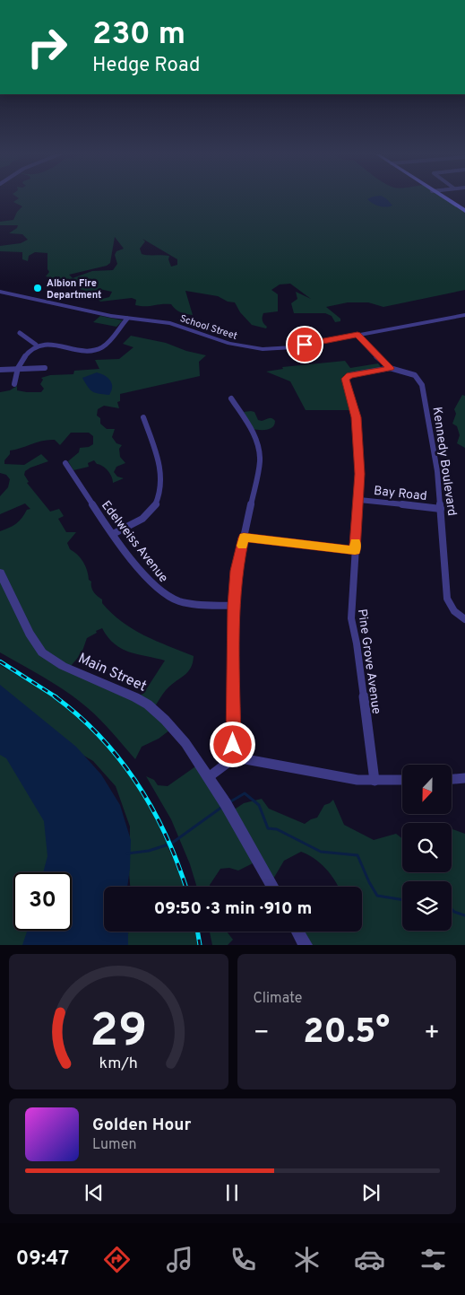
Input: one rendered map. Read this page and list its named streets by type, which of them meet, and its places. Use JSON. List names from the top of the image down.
{
  "streets": {
    "street": [
      "School Street",
      "Kennedy Boulevard",
      "Bay Road",
      "Edelweiss Avenue",
      "Pine Grove Avenue",
      "Main Street"
    ]
  },
  "crossings": [
    ["Kennedy Boulevard", "Bay Road"],
    ["Kennedy Boulevard", "Pine Grove Avenue"],
    ["Bay Road", "Pine Grove Avenue"]
  ],
  "places": ["Albion Fire Department"],
  "north": "bottom",
  "page": {
    "turn": ["230 m", "Hedge Road"],
    "limit": "30",
    "trip": "09:50 · 3 min · 910 m",
    "tile": "Climate",
    "heat": ["−", "20.5°", "+"],
    "song": ["Golden Hour", "Lumen"],
    "tabs": "09:47",
    "gauge": ["29", "km/h"]
  }
}
